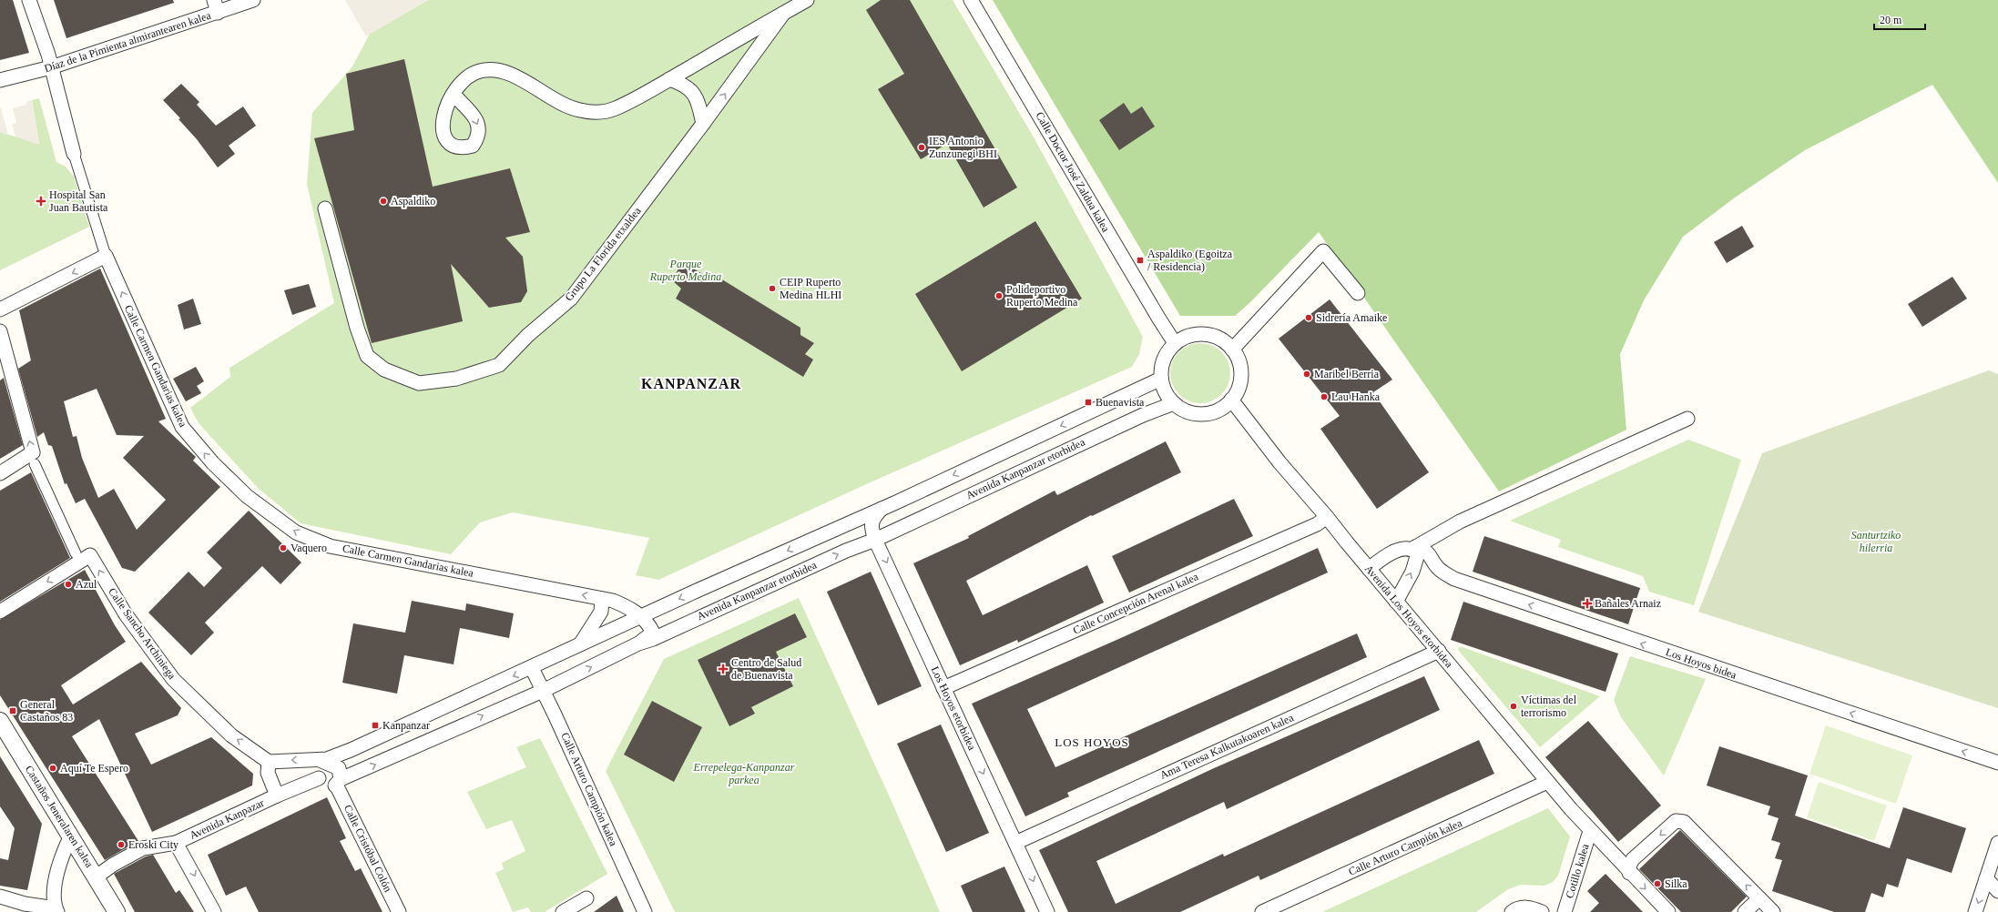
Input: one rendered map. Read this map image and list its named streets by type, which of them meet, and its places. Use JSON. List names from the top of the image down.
{
  "streets": {
    "street": [
      "Díaz de la Pimienta almirantearen kalea",
      "Calle Doctor José Zaldua kalea",
      "Grupo La Florida etxaldea",
      "Calle Carmen Gandarias kalea",
      "Avenida Kanpanzar etorbidea",
      "Calle Concepción Arenal kalea",
      "Avenida Los Hoyos etorbidea",
      "Calle Sancho Archiniega",
      "Los Hoyos bidea",
      "Los Hoyos etorbidea",
      "Ama Teresa Kalkutakoaren kalea",
      "Calle Arturo Campión kalea",
      "Castaños Jeneralaren kalea",
      "Avenida Kanpazar",
      "Calle Cristóbal Colón",
      "Cotillo kalea"
    ]
  },
  "crossings": [
    ["Díaz de la Pimienta almirantearen kalea", "Calle Carmen Gandarias kalea"],
    ["Calle Doctor José Zaldua kalea", "Avenida Kanpanzar etorbidea"],
    ["Calle Doctor José Zaldua kalea", "Avenida Los Hoyos etorbidea"],
    ["Calle Carmen Gandarias kalea", "Avenida Kanpanzar etorbidea"],
    ["Avenida Kanpanzar etorbidea", "Avenida Los Hoyos etorbidea"],
    ["Avenida Kanpanzar etorbidea", "Los Hoyos etorbidea"],
    ["Avenida Kanpanzar etorbidea", "Calle Arturo Campión kalea"],
    ["Avenida Kanpanzar etorbidea", "Avenida Kanpazar"],
    ["Avenida Kanpanzar etorbidea", "Calle Cristóbal Colón"],
    ["Calle Concepción Arenal kalea", "Avenida Los Hoyos etorbidea"],
    ["Calle Concepción Arenal kalea", "Los Hoyos etorbidea"],
    ["Avenida Los Hoyos etorbidea", "Ama Teresa Kalkutakoaren kalea"],
    ["Avenida Los Hoyos etorbidea", "Calle Arturo Campión kalea"],
    ["Avenida Los Hoyos etorbidea", "Cotillo kalea"],
    ["Los Hoyos etorbidea", "Ama Teresa Kalkutakoaren kalea"],
    ["Castaños Jeneralaren kalea", "Avenida Kanpazar"],
    ["Avenida Kanpazar", "Calle Cristóbal Colón"]
  ],
  "one_way": [
    "Calle Carmen Gandarias kalea",
    "Calle Sancho Archiniega",
    "Los Hoyos bidea",
    "Los Hoyos etorbidea"
  ],
  "districts": ["KANPANZAR", "LOS HOYOS"],
  "parks": ["Parque Ruperto Medina", "Santurtziko hilerria", "Errepelega-Kanpanzar parkea"],
  "places": {
    "other": [
      "IES Antonio Zunzunegi BHI",
      "Aspaldiko",
      "CEIP Ruperto Medina HLHI",
      "Polideportivo Ruperto Medina",
      "Sidrería Amaike",
      "Maribel Berria",
      "Lau Hanka",
      "Vaquero",
      "Azul",
      "Víctimas del terrorismo",
      "Aquí Te Espero",
      "Eroski City",
      "Silka"
    ],
    "health": ["Hospital San Juan Bautista", "Bañales Arnaiz", "Centro de Salud de Buenavista"],
    "transit": [
      "Aspaldiko (Egoitza / Residencia)",
      "Buenavista",
      "General Castaños 83",
      "Kanpanzar"
    ]
  },
  "scale_bar": "20 m"
}
